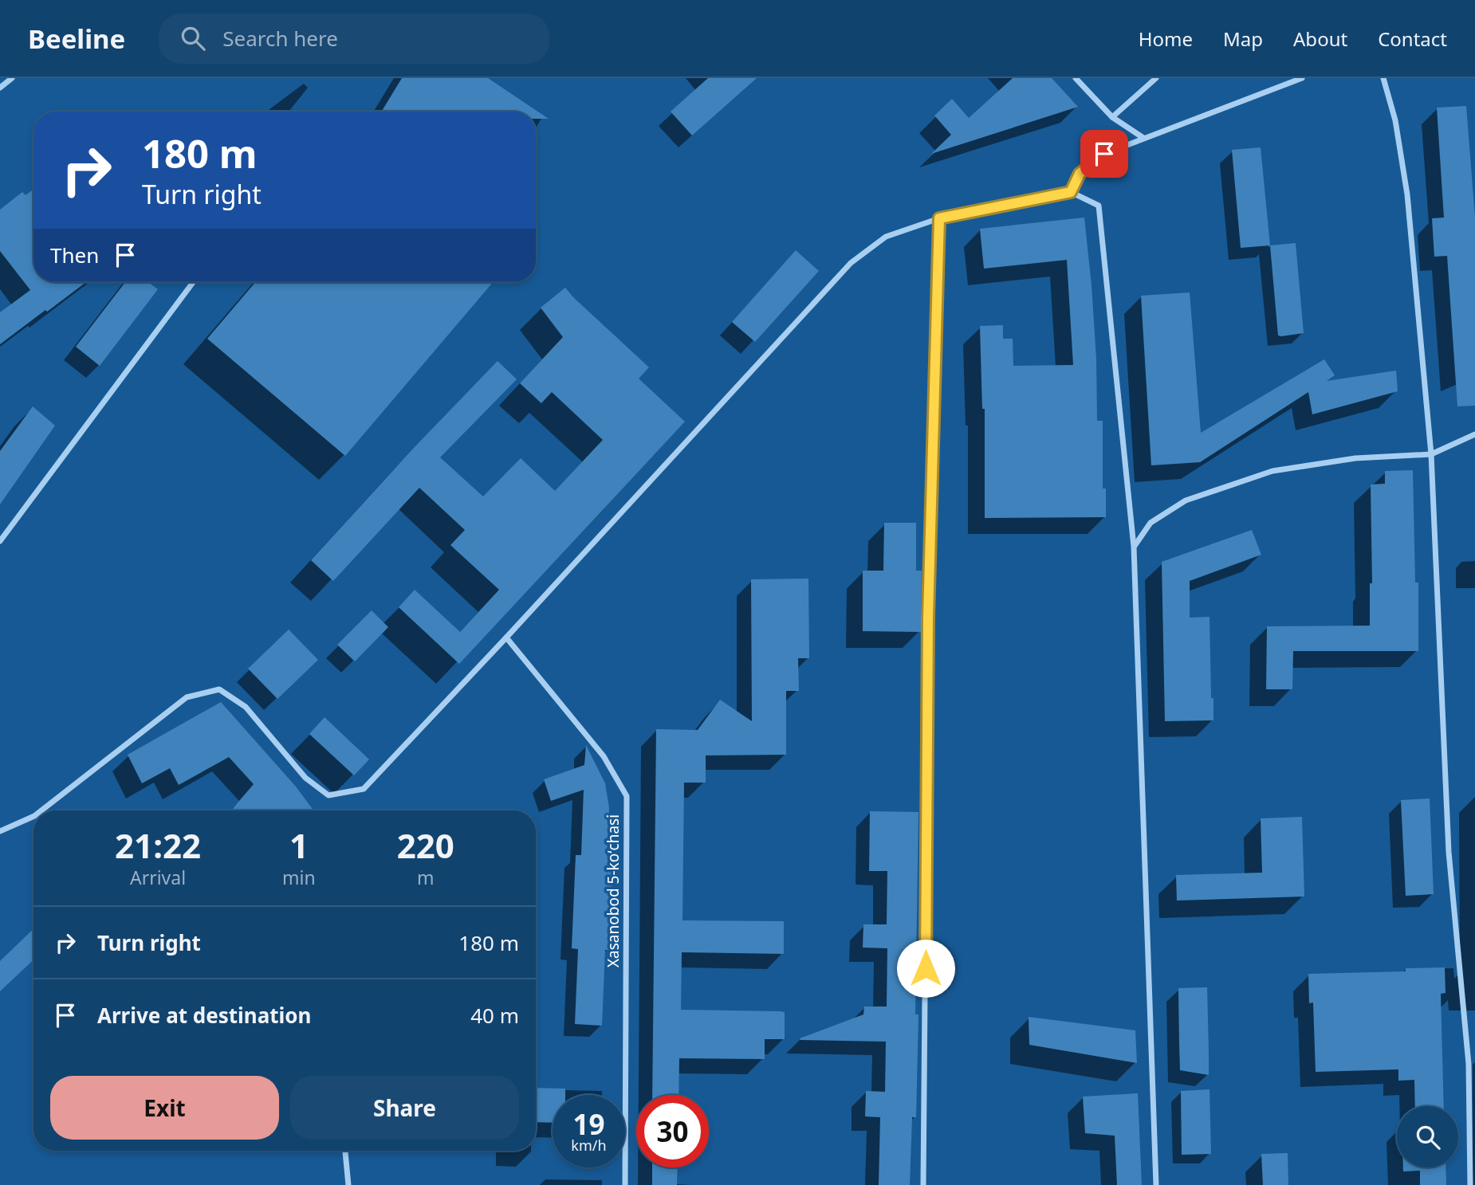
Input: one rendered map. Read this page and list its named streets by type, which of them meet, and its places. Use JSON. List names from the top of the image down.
{
  "streets": {
    "street": ["Xasanobod 5-koʻchasi"]
  },
  "page": {
    "header": "Beeline",
    "search": "Search here",
    "nav": [
      "Home",
      "Map",
      "About",
      "Contact"
    ],
    "turn": ["180 m", "Turn right"],
    "then": "Then",
    "eta": [
      "21:22",
      "Arrival",
      "1",
      "min",
      "220",
      "m"
    ],
    "list": [
      {
        "name": "Turn right",
        "value": "180 m"
      },
      {
        "name": "Arrive at destination",
        "value": "40 m"
      }
    ],
    "buttons": ["Exit", "Share"],
    "speed": "19 km/h",
    "limit": "30"
  }
}
